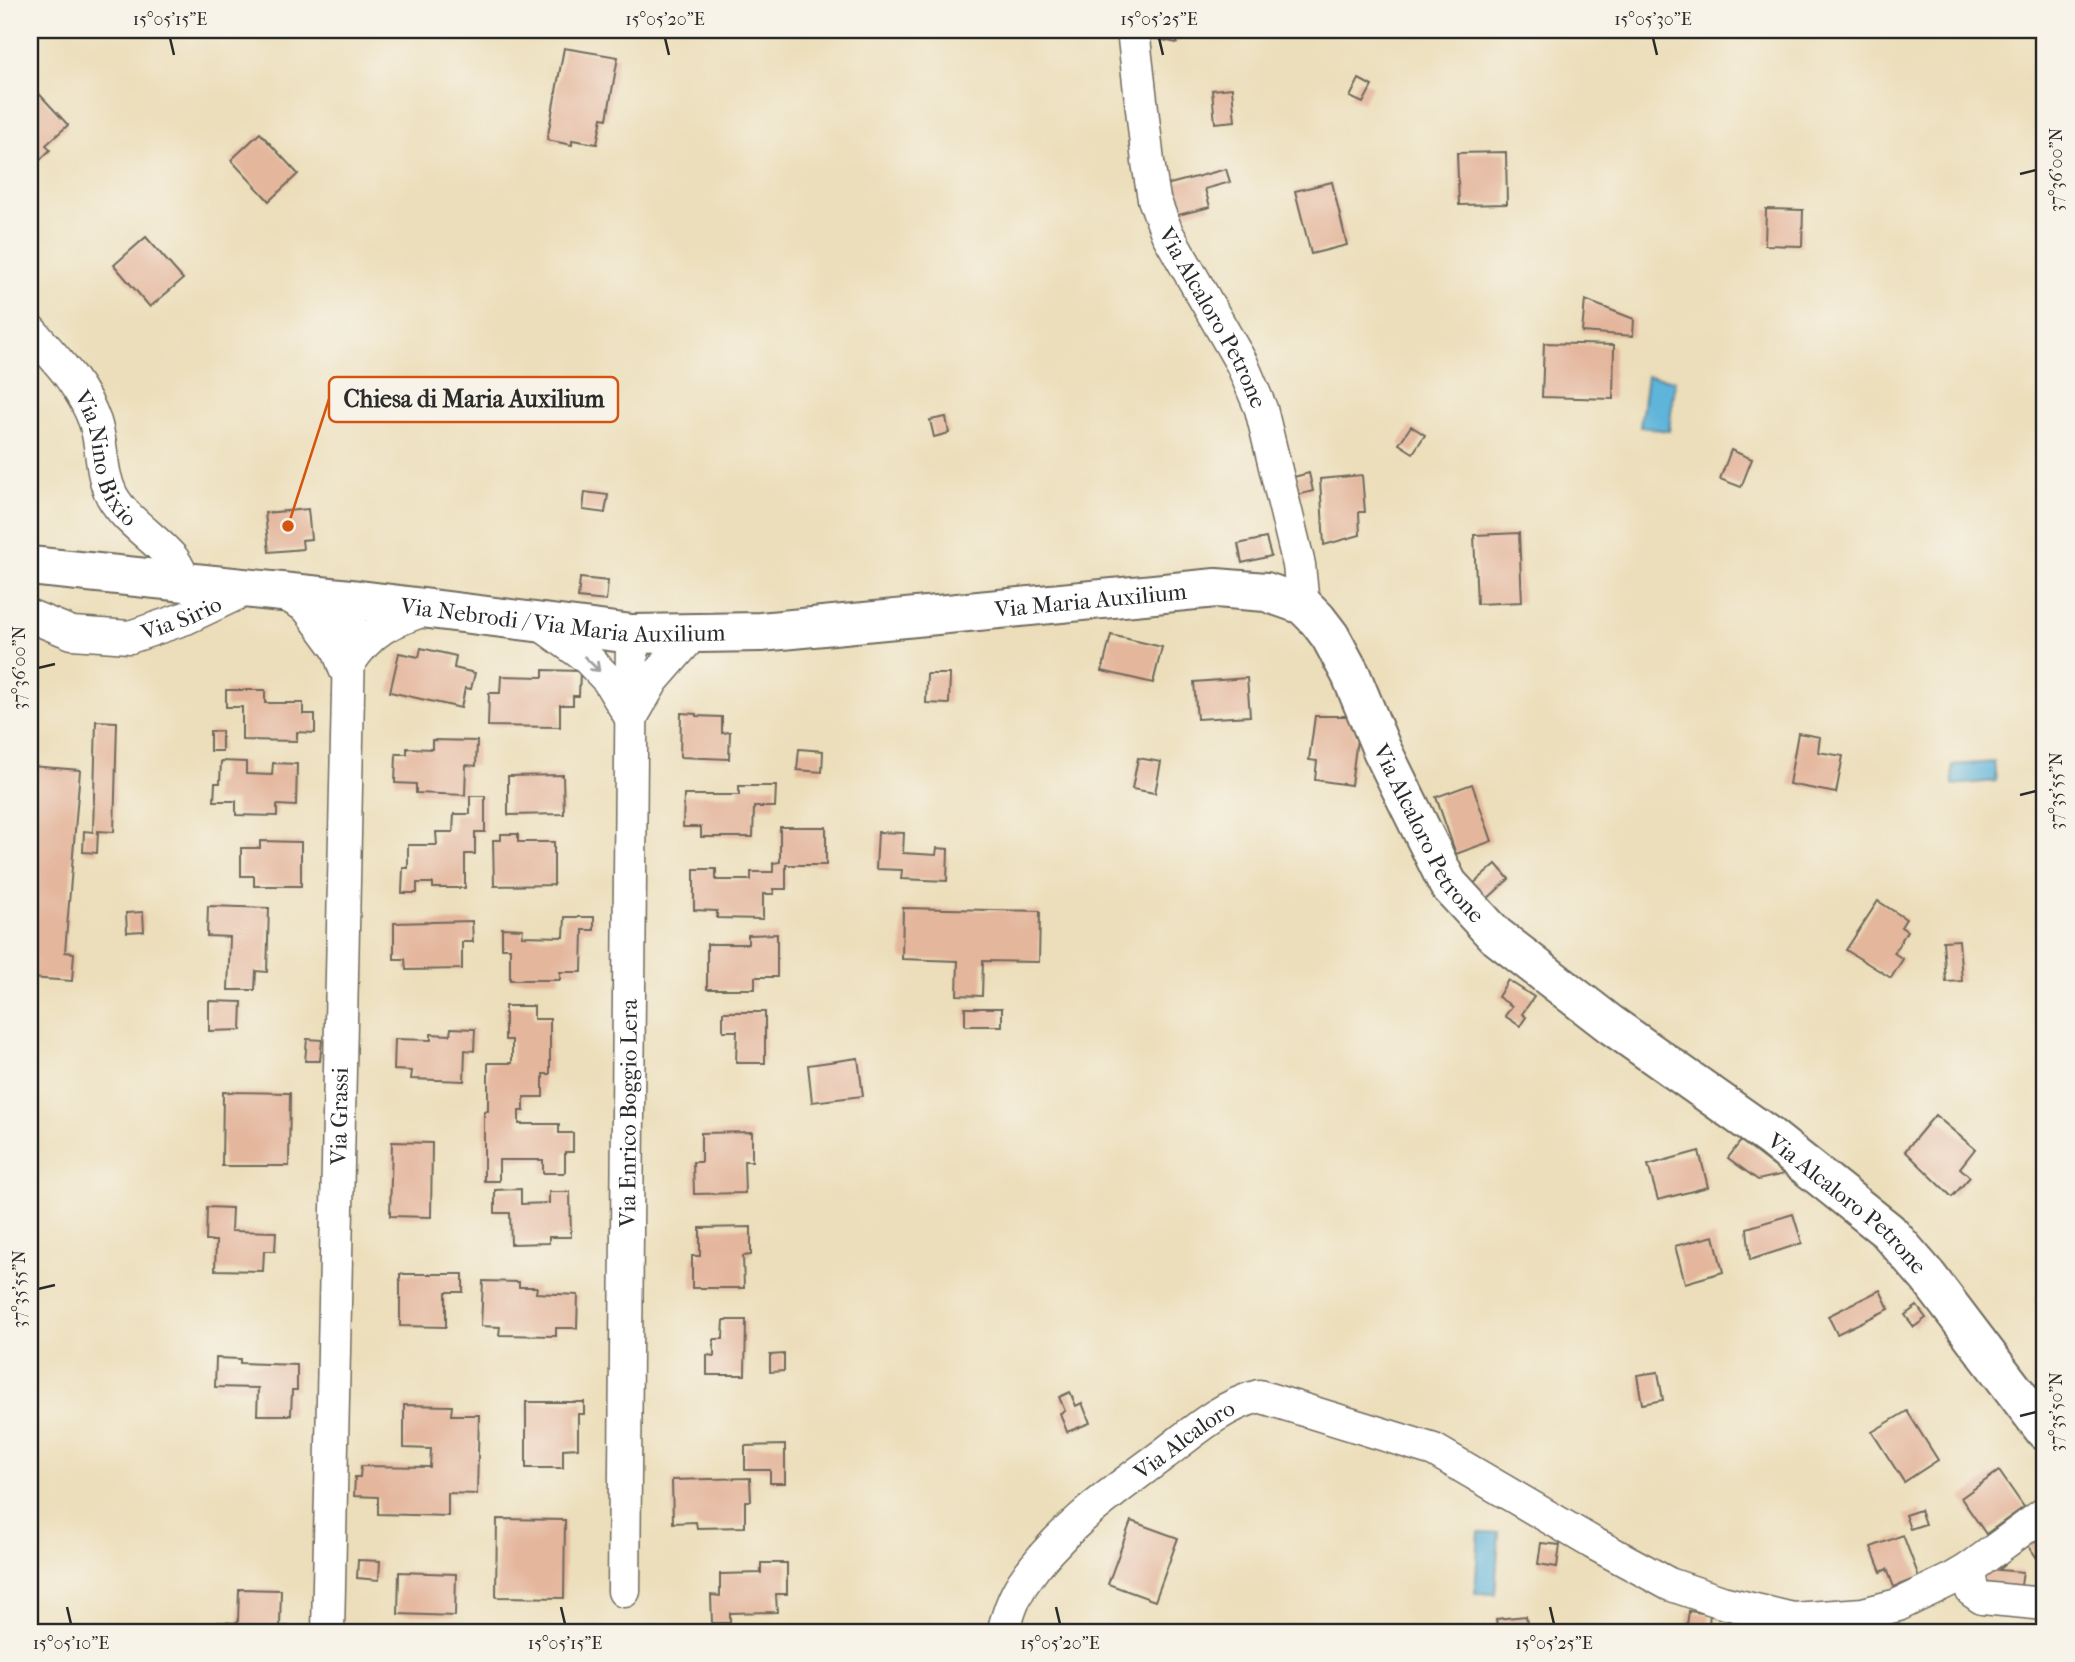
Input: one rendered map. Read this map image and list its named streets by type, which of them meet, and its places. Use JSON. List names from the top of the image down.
{
  "streets": {
    "street": [
      "Via Alcaloro Petrone",
      "Via Nino Bixio",
      "Via Maria Auxilium",
      "Via Sirio",
      "Via Nebrodi / Via Maria Auxilium",
      "Via Enrico Boggio Lera",
      "Via Grassi",
      "Via Alcaloro"
    ]
  },
  "crossings": [
    ["Via Alcaloro Petrone", "Via Maria Auxilium"],
    ["Via Nino Bixio", "Via Nebrodi / Via Maria Auxilium"],
    ["Via Maria Auxilium", "Via Nebrodi / Via Maria Auxilium"],
    ["Via Sirio", "Via Nebrodi / Via Maria Auxilium"],
    ["Via Nebrodi / Via Maria Auxilium", "Via Enrico Boggio Lera"],
    ["Via Nebrodi / Via Maria Auxilium", "Via Grassi"]
  ],
  "places": ["Chiesa di Maria Auxilium"],
  "coordinates": [
    "15°05'15\"E",
    "15°05'20\"E",
    "15°05'25\"E",
    "15°05'30\"E",
    "37°36'00\"N",
    "37°35'55\"N",
    "37°35'50\"N",
    "15°05'10\"E"
  ]
}
